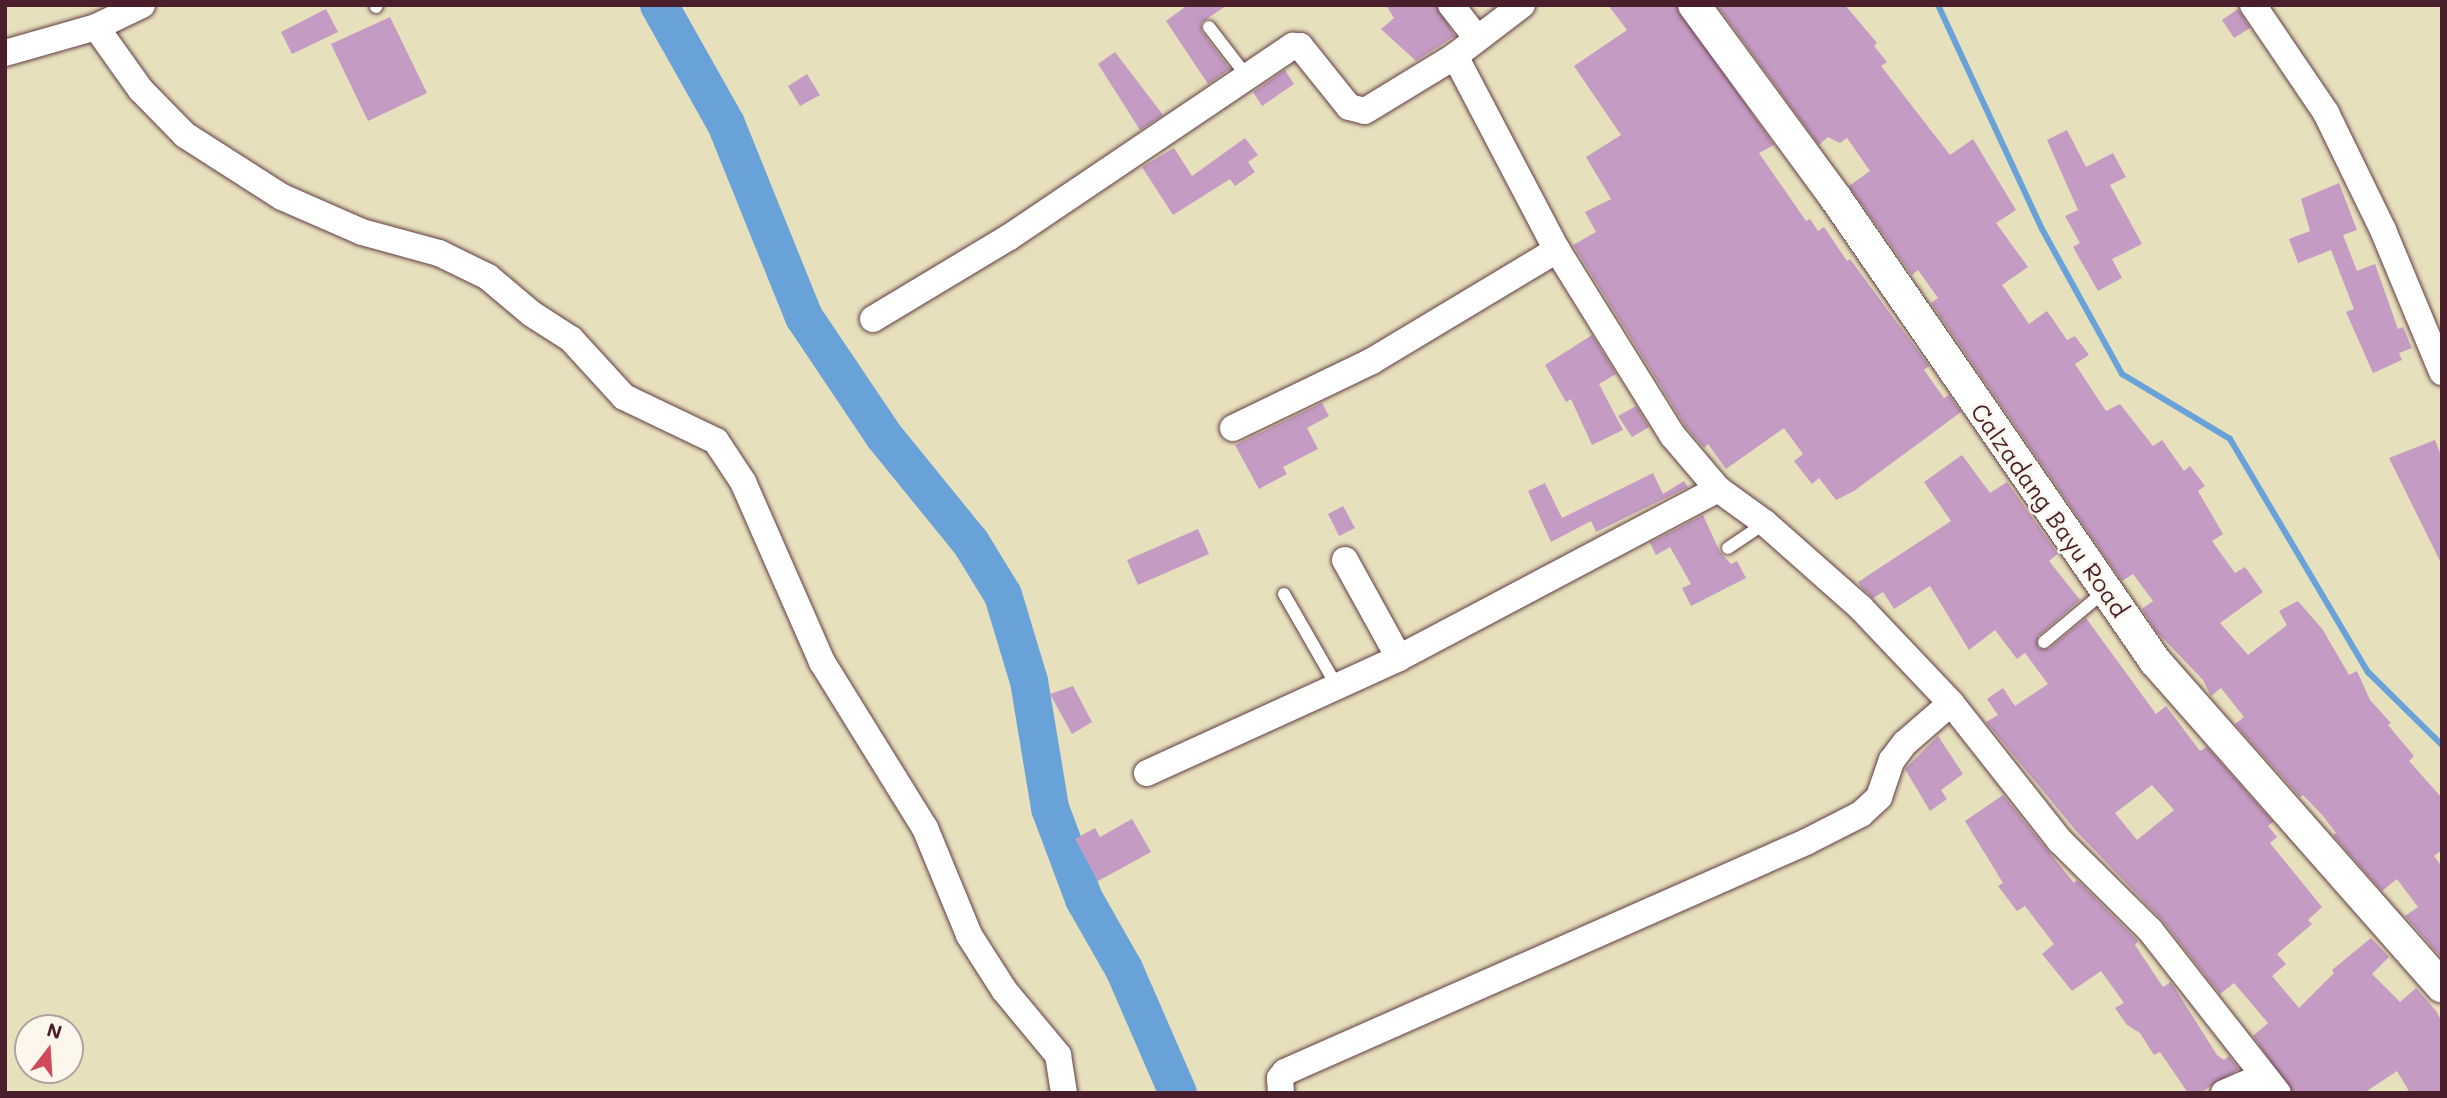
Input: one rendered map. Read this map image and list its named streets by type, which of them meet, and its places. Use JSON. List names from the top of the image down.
{
  "streets": {
    "street": ["Calzadang Bayu Road"]
  },
  "north": "top"
}
